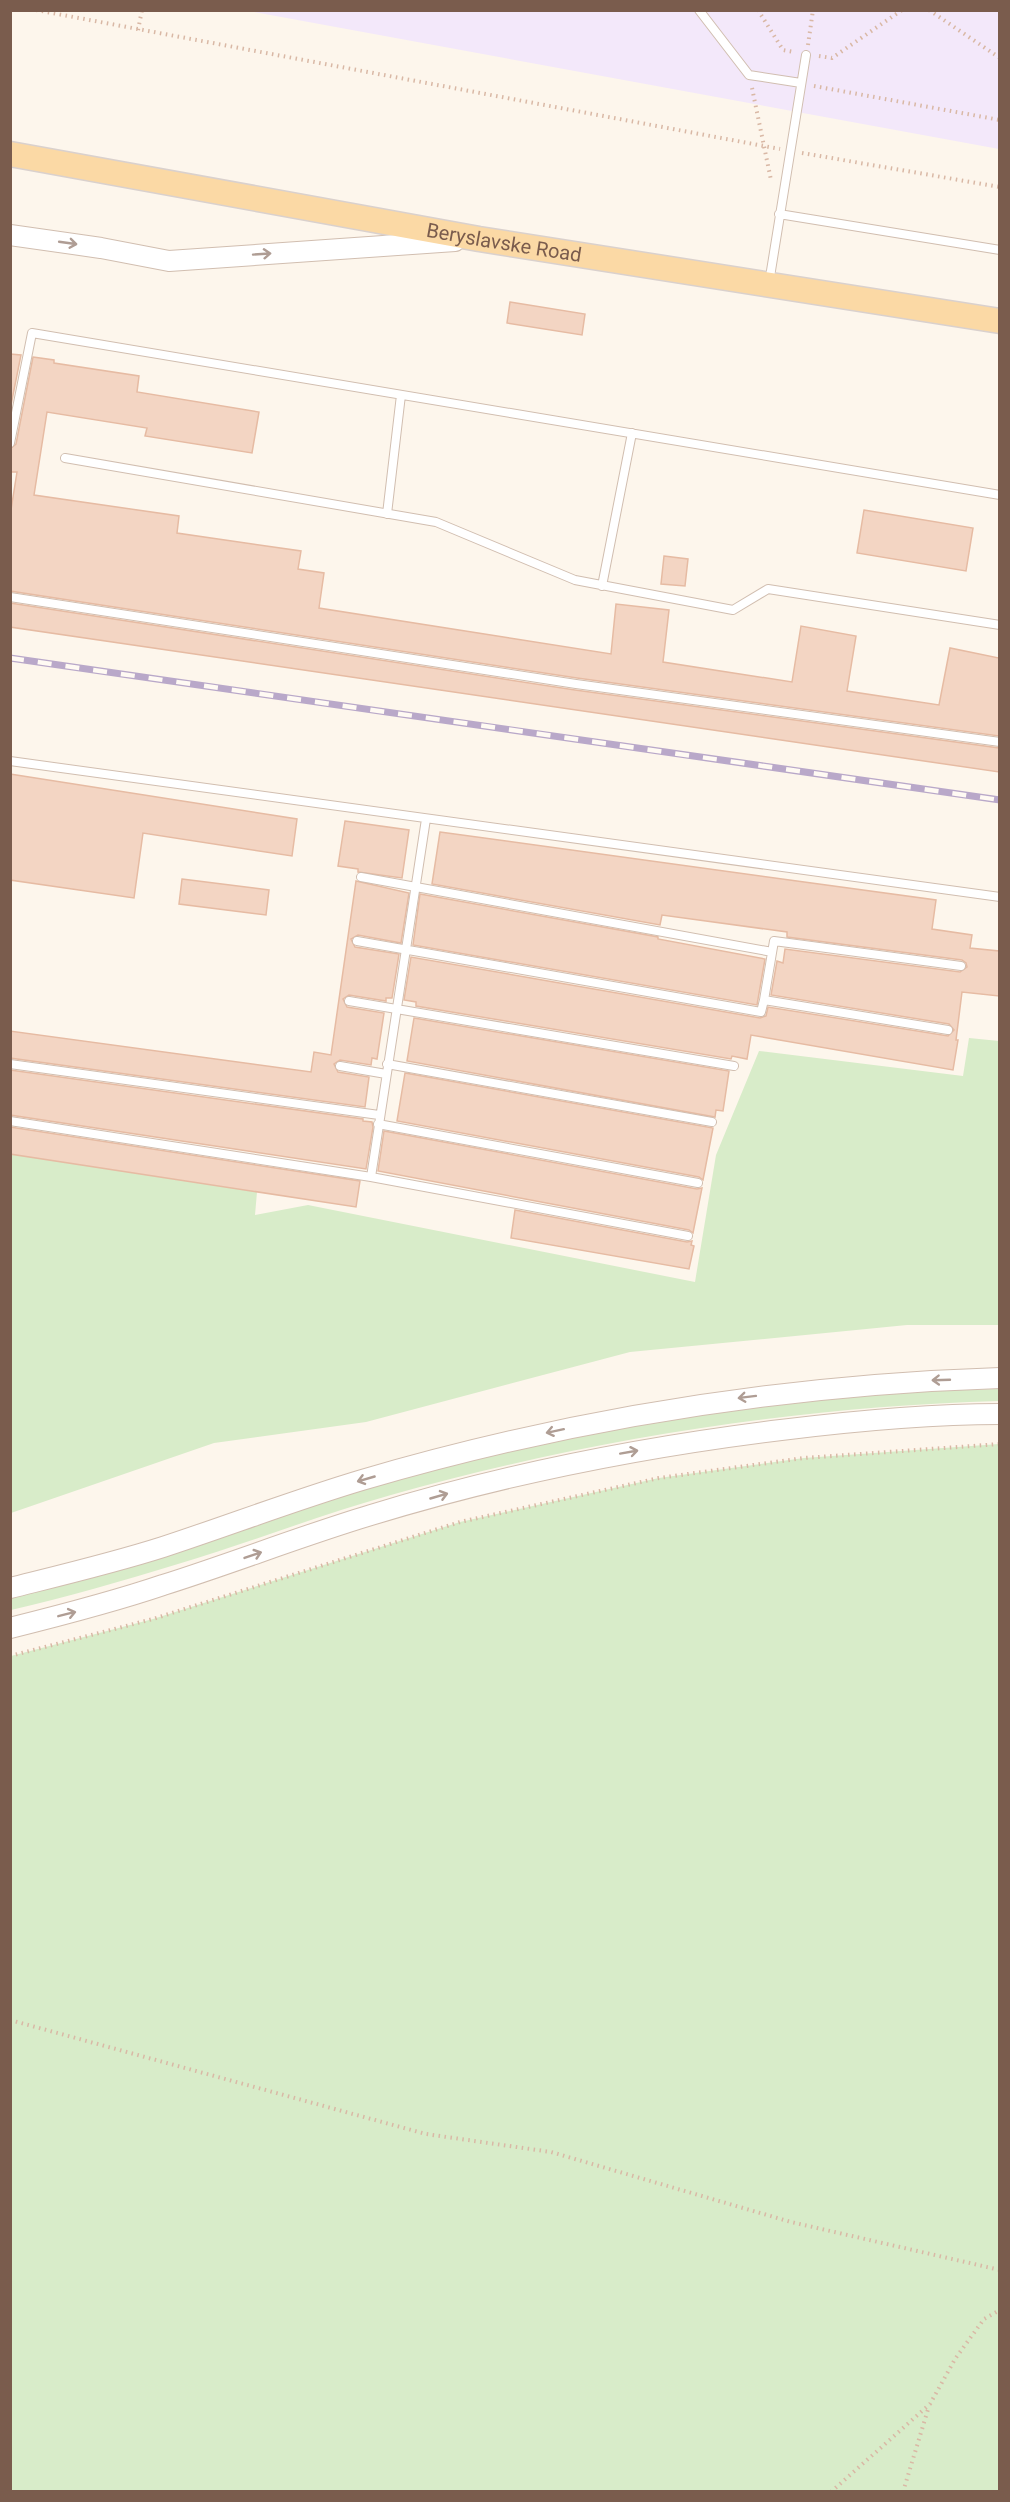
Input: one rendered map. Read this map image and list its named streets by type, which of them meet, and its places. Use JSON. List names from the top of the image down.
{
  "streets": {
    "main road": ["Beryslavske Road"]
  }
}
